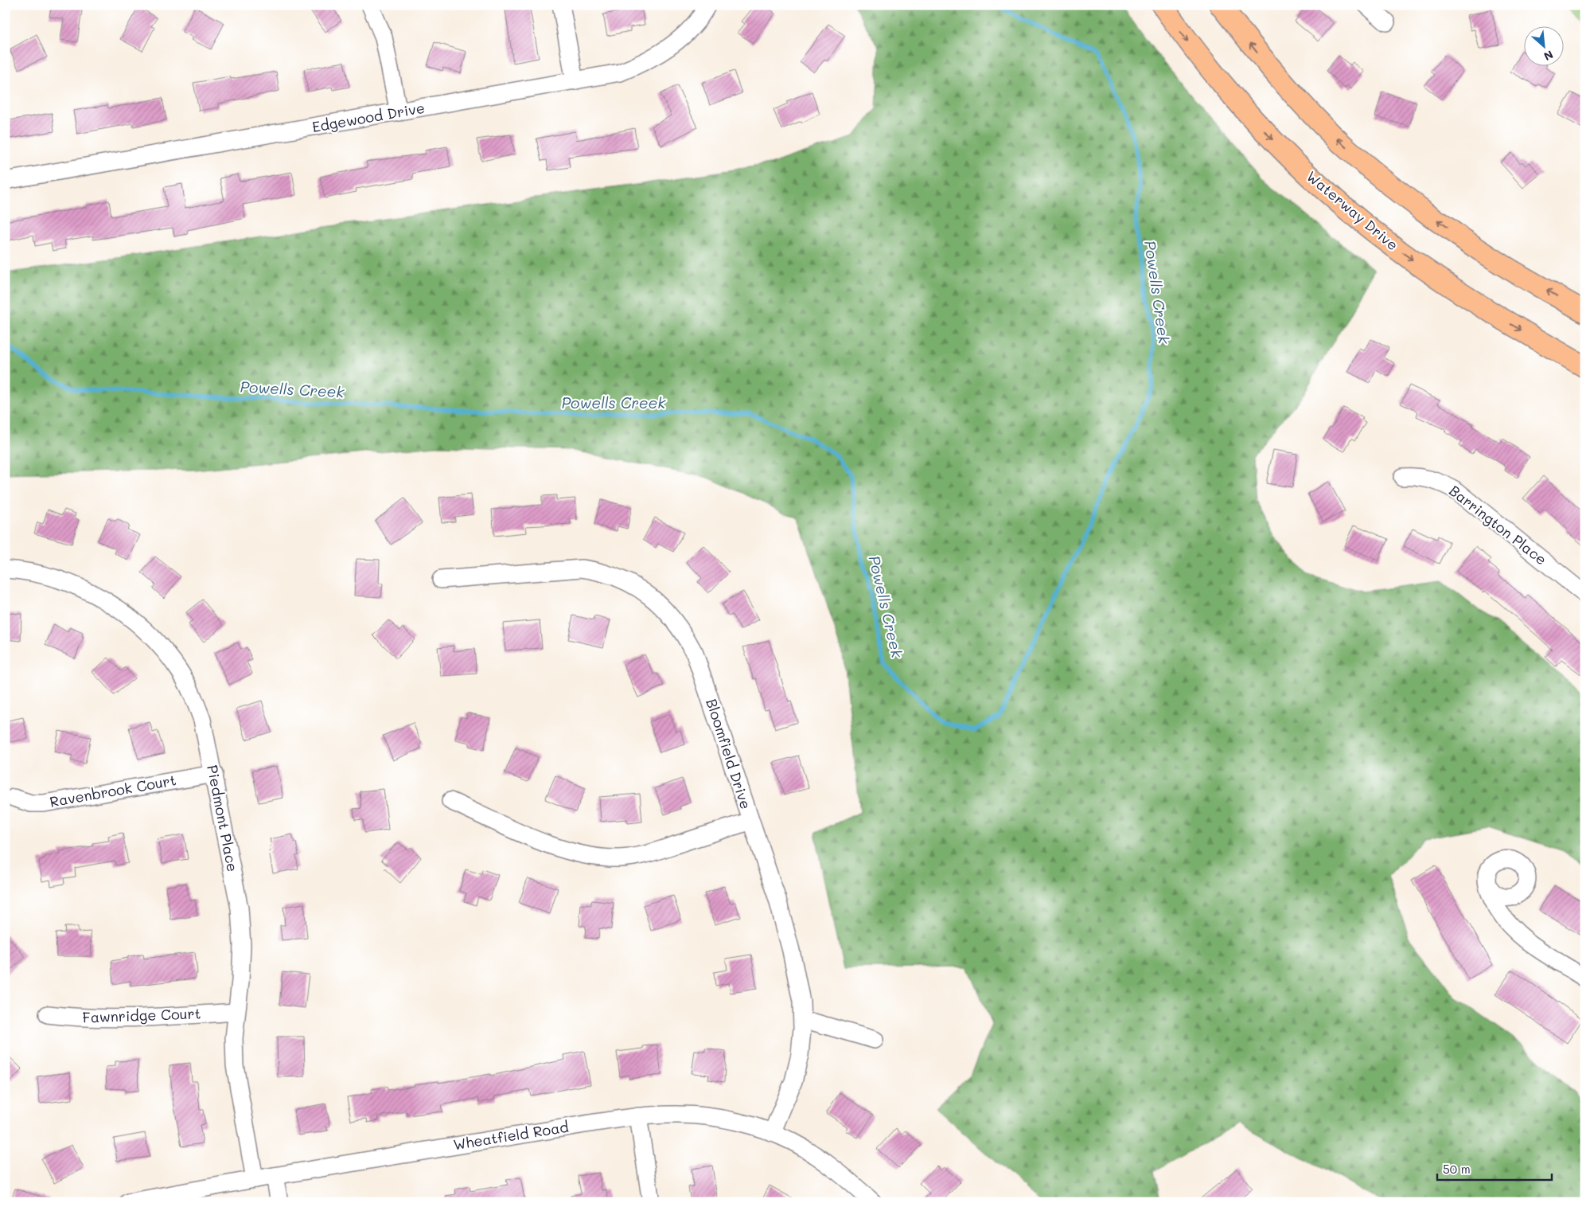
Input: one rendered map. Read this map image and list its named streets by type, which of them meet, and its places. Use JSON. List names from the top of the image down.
{
  "streets": {
    "main road": ["Waterway Drive"],
    "street": [
      "Edgewood Drive",
      "Barrington Place",
      "Bloomfield Drive",
      "Ravenbrook Court",
      "Piedmont Place",
      "Fawnridge Court",
      "Wheatfield Road"
    ]
  },
  "crossings": [
    ["Bloomfield Drive", "Wheatfield Road"],
    ["Ravenbrook Court", "Piedmont Place"],
    ["Piedmont Place", "Fawnridge Court"],
    ["Piedmont Place", "Wheatfield Road"]
  ],
  "water": ["Powells Creek"],
  "scale_bar": "50 m",
  "north": "bottom right"
}
